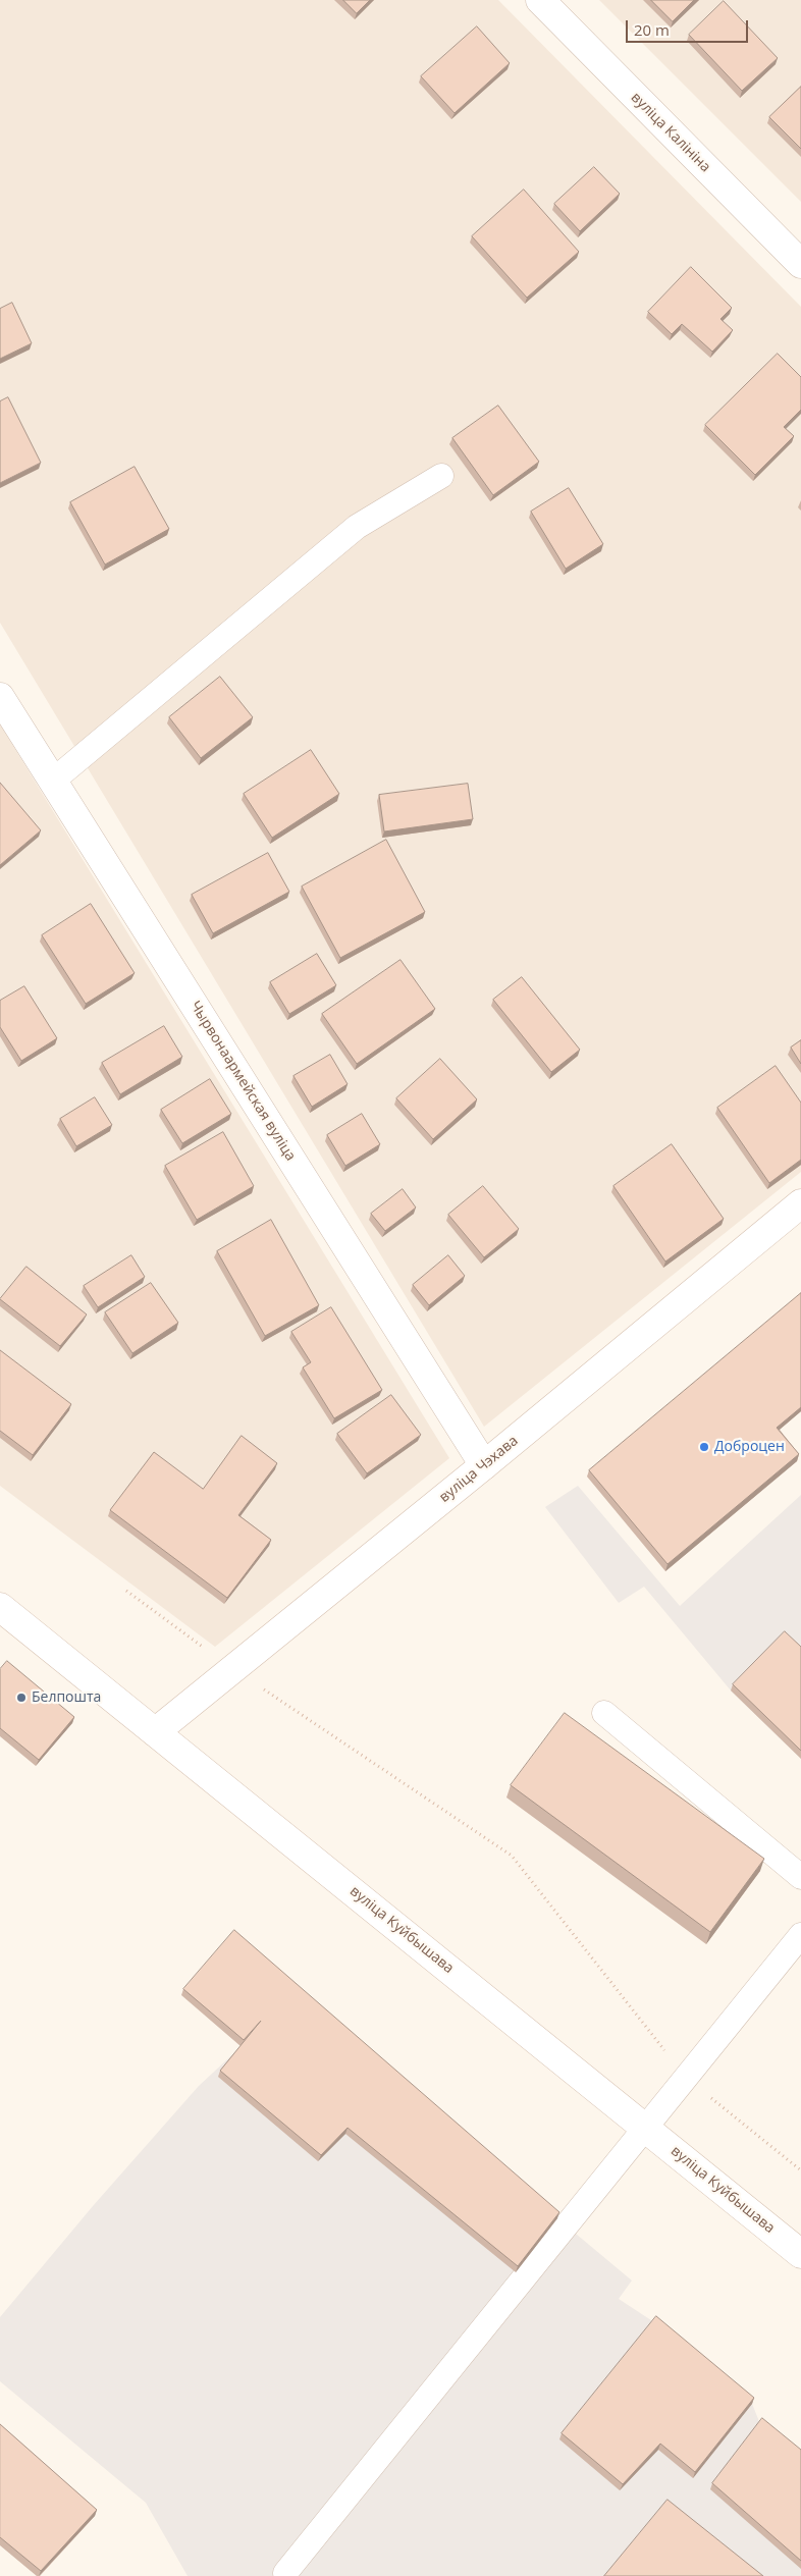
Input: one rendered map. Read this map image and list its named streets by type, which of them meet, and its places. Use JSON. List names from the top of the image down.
{
  "streets": {
    "street": [
      "вуліца Калініна",
      "Чырвонаармейская вуліца",
      "вуліца Чэхава",
      "вуліца Куйбышава"
    ]
  },
  "crossings": [
    ["Чырвонаармейская вуліца", "вуліца Чэхава"],
    ["вуліца Чэхава", "вуліца Куйбышава"]
  ],
  "places": ["Доброцен", "Белпошта"],
  "scale_bar": "20 m"
}
